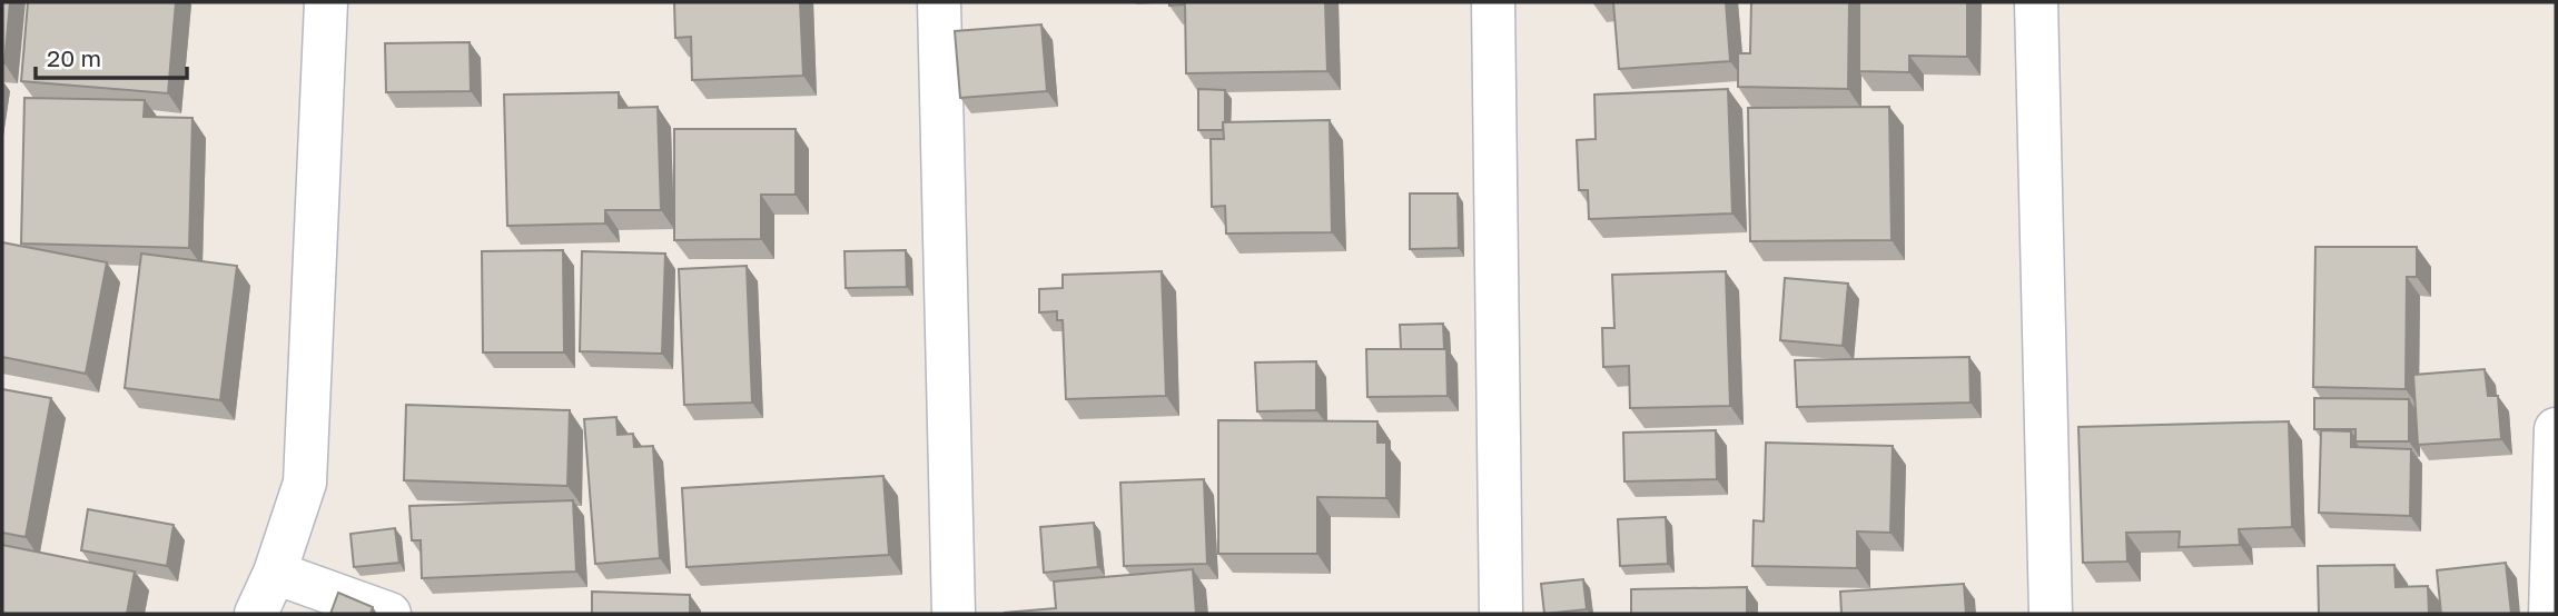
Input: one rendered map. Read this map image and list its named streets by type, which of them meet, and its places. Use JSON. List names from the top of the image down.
{
  "scale_bar": "20 m"
}
